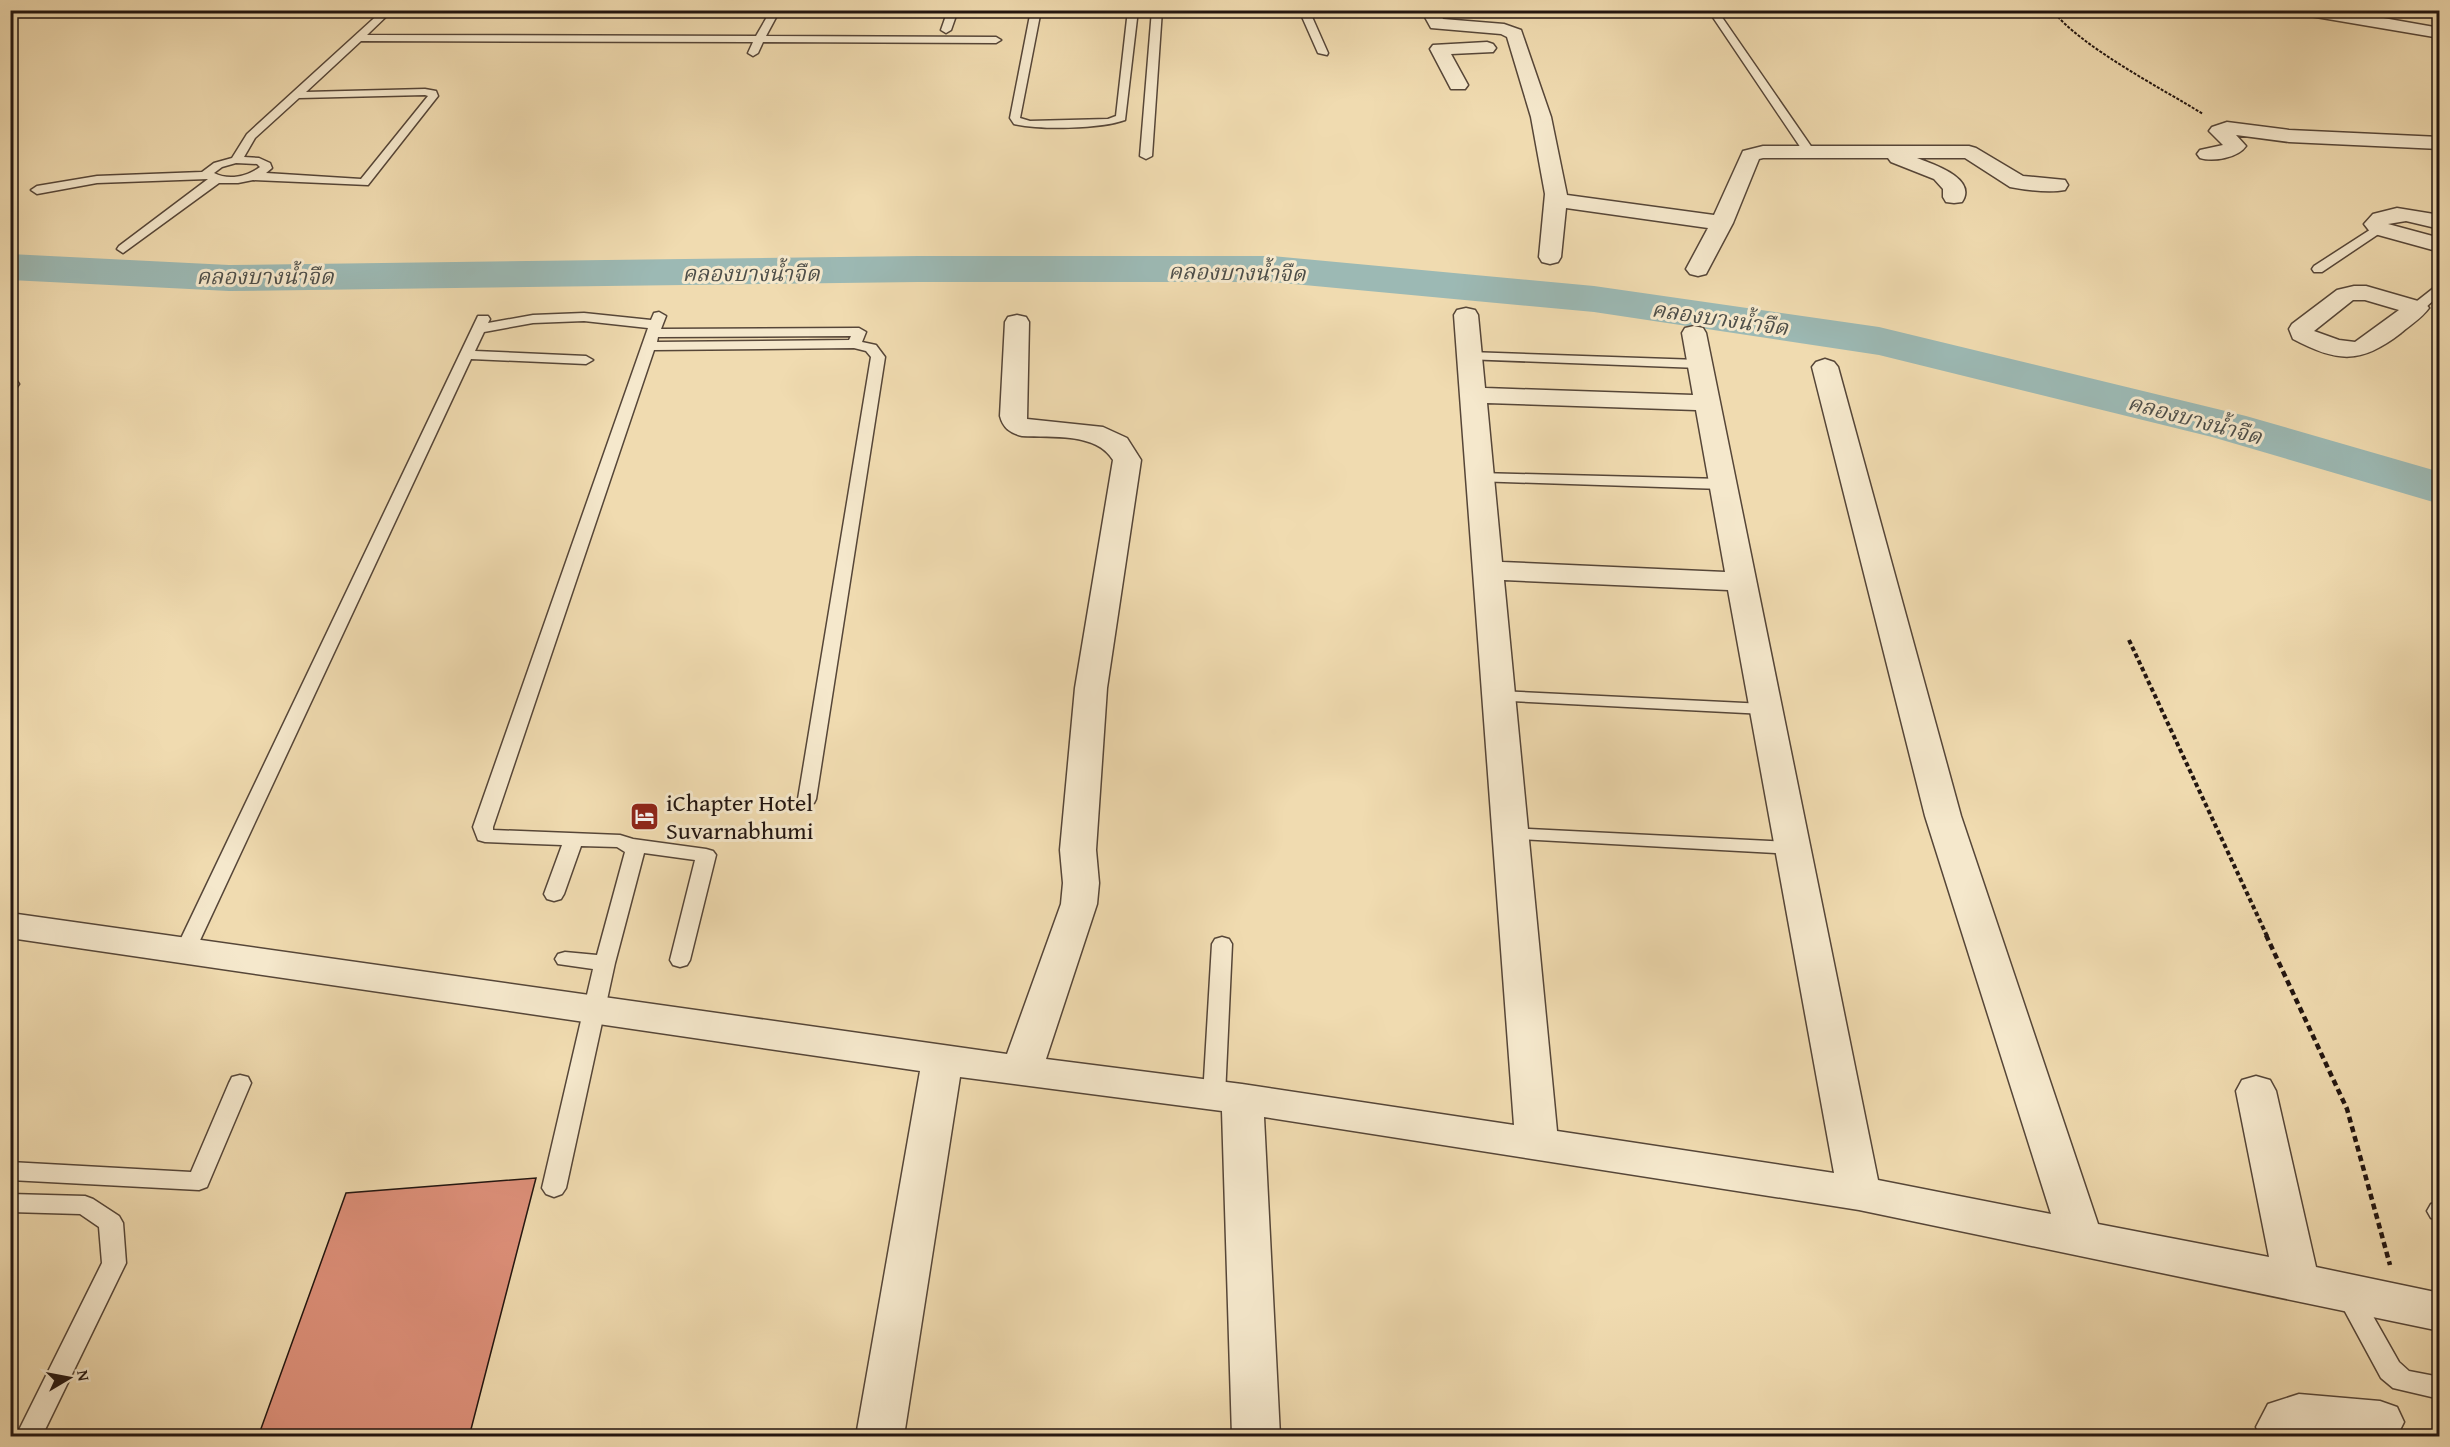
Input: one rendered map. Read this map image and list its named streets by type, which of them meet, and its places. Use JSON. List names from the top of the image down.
{
  "water": ["คลองบางน้ำจืด"],
  "places": {
    "hotel": ["iChapter Hotel Suvarnabhumi"]
  },
  "north": "right"
}
